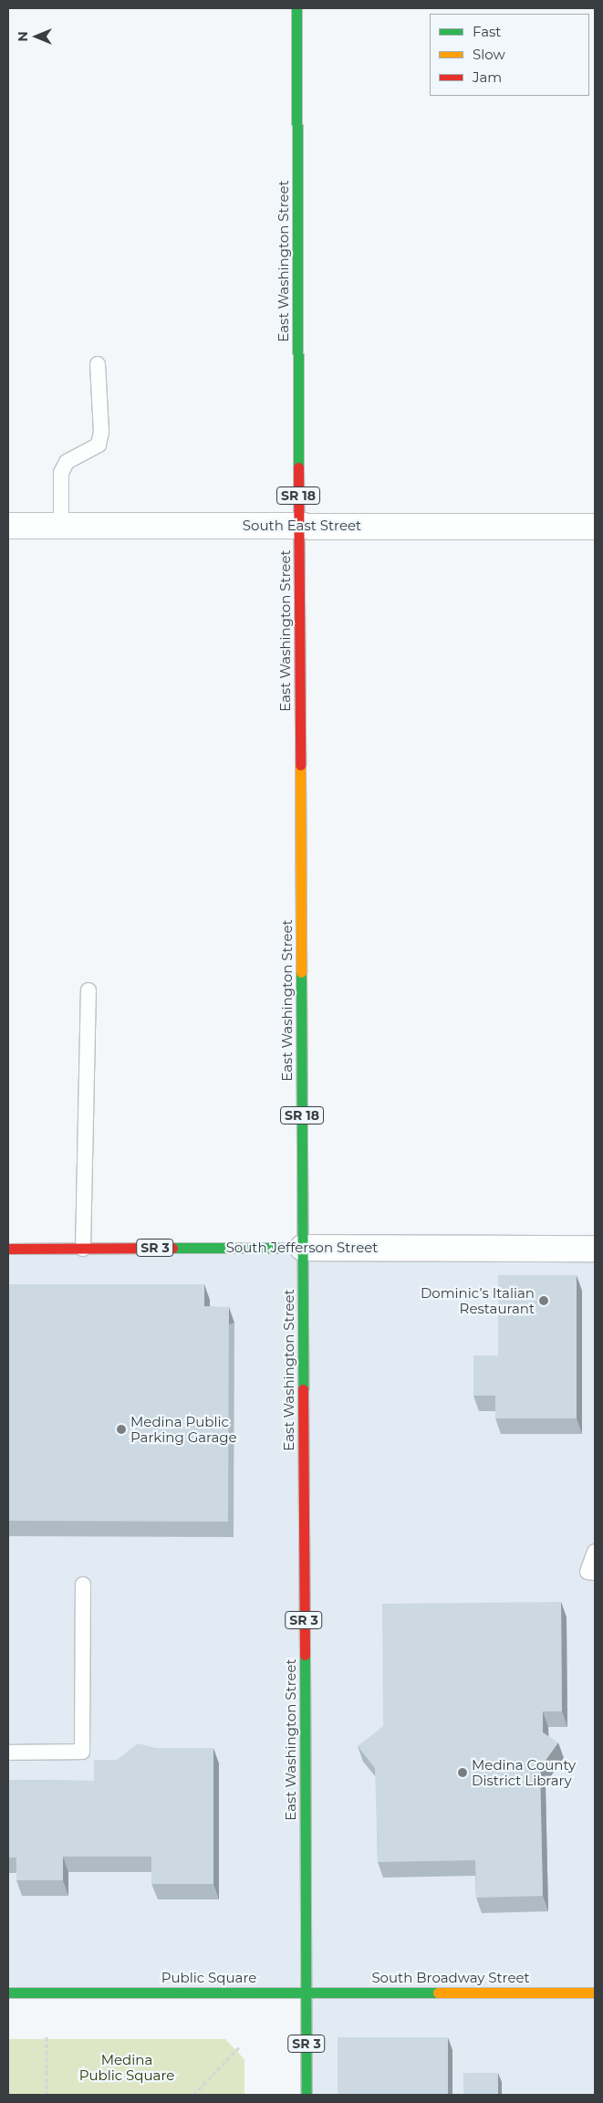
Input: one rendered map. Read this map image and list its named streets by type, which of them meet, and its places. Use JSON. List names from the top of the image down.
{
  "streets": {
    "main road": [
      "East Washington Street",
      "SR 18",
      "SR 3",
      "South Jefferson Street",
      "Public Square",
      "South Broadway Street"
    ],
    "street": ["South East Street"]
  },
  "crossings": [
    ["East Washington Street", "South East Street"],
    ["East Washington Street", "SR 3"],
    ["East Washington Street", "South Jefferson Street"],
    ["East Washington Street", "Public Square"],
    ["East Washington Street", "South Broadway Street"],
    ["SR 3", "Public Square"],
    ["SR 3", "South Broadway Street"],
    ["Public Square", "South Broadway Street"]
  ],
  "parks": ["Medina Public Square"],
  "places": ["Dominic’s Italian Restaurant", "Medina Public Parking Garage", "Medina County District Library"],
  "legend": ["Fast", "Slow", "Jam"],
  "north": "left"
}
